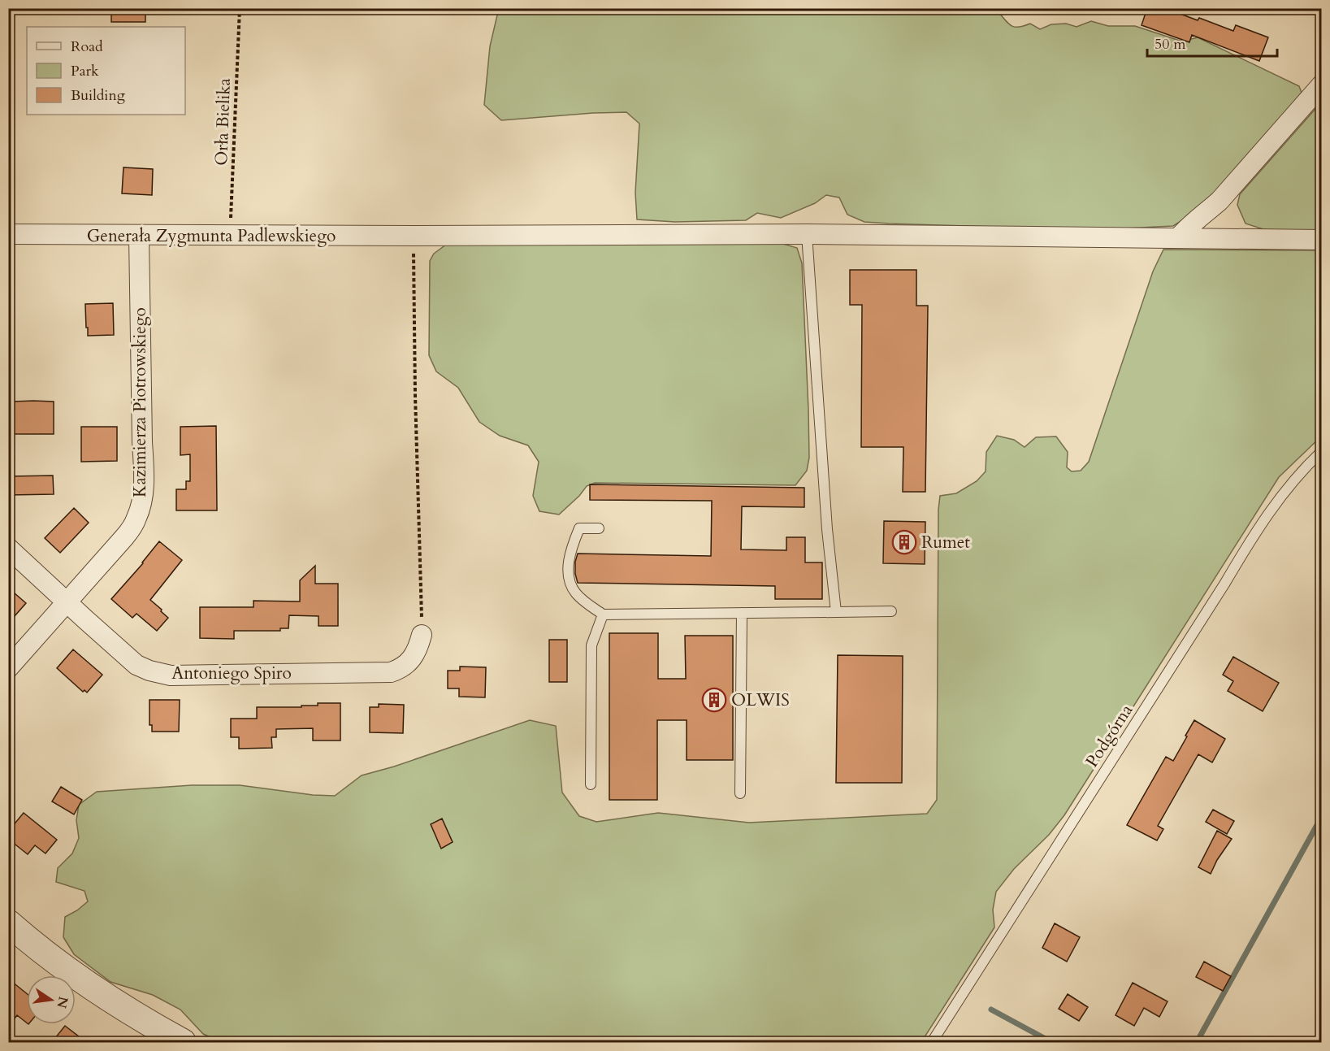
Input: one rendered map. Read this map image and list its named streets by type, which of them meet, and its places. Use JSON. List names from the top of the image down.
{
  "streets": {
    "street": ["Generała Zygmunta Padlewskiego", "Kazimierza Piotrowskiego", "Antoniego Spiro"],
    "lane": ["Podgórna"],
    "path": ["Orła Bielika"]
  },
  "crossings": [
    ["Orła Bielika", "Generała Zygmunta Padlewskiego"],
    ["Generała Zygmunta Padlewskiego", "Kazimierza Piotrowskiego"],
    ["Kazimierza Piotrowskiego", "Antoniego Spiro"]
  ],
  "places": {
    "building": ["Rumet", "OLWIS"]
  },
  "legend": ["Road", "Park", "Building"],
  "scale_bar": "50 m",
  "north": "right"
}
